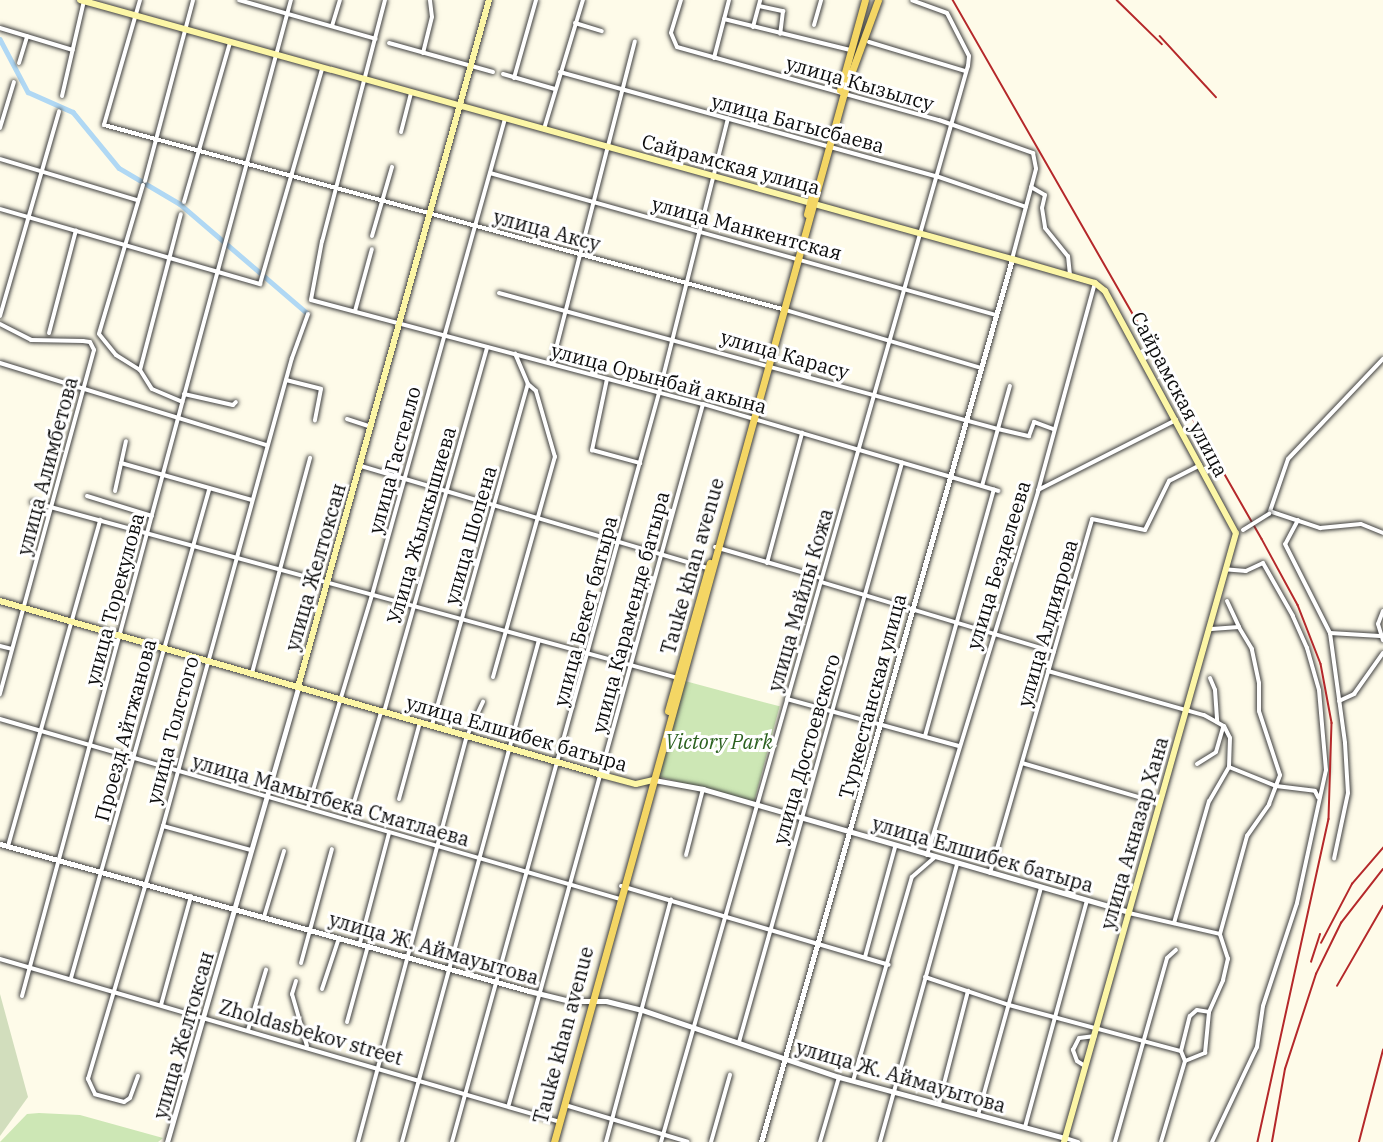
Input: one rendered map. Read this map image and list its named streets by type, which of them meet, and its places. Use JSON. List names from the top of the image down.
{
  "streets": {
    "main road": [
      "Сайрамская улица",
      "Tauke khan avenue",
      "улица Желтоксан",
      "улица Елшибек батыра",
      "улица Акназар Хана"
    ],
    "street": [
      "улица Кызылсу",
      "улица Багысбаева",
      "улица Манкентская",
      "улица Аксу",
      "улица Карасу",
      "улица Орынбай акына",
      "улица Гастелло",
      "улица Алимбетова",
      "Улица Жылкышиева",
      "улица Шопена",
      "улица Безделеева",
      "улица Торекулова",
      "улица Майлы Кожа",
      "улица Бекет батыра",
      "улица Караменде батыра",
      "улица Алдиярова",
      "Туркестанская улица",
      "Проезд Айтжанова",
      "улица Толстого",
      "улица Достоевского",
      "улица Мамытбека Сматлаева",
      "улица Ж. Аймауытова",
      "Zholdasbekov street"
    ]
  },
  "crossings": [
    ["улица Кызылсу", "Tauke khan avenue"],
    ["улица Кызылсу", "улица Майлы Кожа"],
    ["улица Багысбаева", "Tauke khan avenue"],
    ["улица Багысбаева", "улица Майлы Кожа"],
    ["улица Багысбаева", "улица Бекет батыра"],
    ["Сайрамская улица", "улица Аксу"],
    ["Сайрамская улица", "улица Гастелло"],
    ["Сайрамская улица", "улица Безделеева"],
    ["Сайрамская улица", "Tauke khan avenue"],
    ["Сайрамская улица", "улица Желтоксан"],
    ["Сайрамская улица", "улица Торекулова"],
    ["Сайрамская улица", "улица Майлы Кожа"],
    ["Сайрамская улица", "улица Бекет батыра"],
    ["Сайрамская улица", "улица Алдиярова"],
    ["Сайрамская улица", "Туркестанская улица"],
    ["Сайрамская улица", "улица Акназар Хана"],
    ["улица Манкентская", "улица Гастелло"],
    ["улица Манкентская", "Tauke khan avenue"],
    ["улица Манкентская", "улица Майлы Кожа"],
    ["улица Манкентская", "улица Бекет батыра"],
    ["улица Манкентская", "Туркестанская улица"],
    ["улица Аксу", "улица Орынбай акына"],
    ["улица Аксу", "улица Гастелло"],
    ["улица Аксу", "Tauke khan avenue"],
    ["улица Аксу", "улица Желтоксан"],
    ["улица Аксу", "улица Торекулова"],
    ["улица Аксу", "улица Майлы Кожа"],
    ["улица Аксу", "улица Бекет батыра"],
    ["улица Аксу", "Туркестанская улица"],
    ["улица Карасу", "улица Безделеева"],
    ["улица Карасу", "Tauke khan avenue"],
    ["улица Карасу", "улица Майлы Кожа"],
    ["улица Карасу", "улица Бекет батыра"],
    ["улица Карасу", "Туркестанская улица"],
    ["улица Орынбай акына", "улица Гастелло"],
    ["улица Орынбай акына", "Улица Жылкышиева"],
    ["улица Орынбай акына", "Tauke khan avenue"],
    ["улица Орынбай акына", "улица Желтоксан"],
    ["улица Орынбай акына", "улица Майлы Кожа"],
    ["улица Орынбай акына", "улица Бекет батыра"],
    ["улица Орынбай акына", "улица Караменде батыра"],
    ["улица Орынбай акына", "Туркестанская улица"],
    ["улица Орынбай акына", "улица Достоевского"],
    ["улица Гастелло", "улица Елшибек батыра"],
    ["улица Гастелло", "улица Мамытбека Сматлаева"],
    ["улица Алимбетова", "улица Елшибек батыра"],
    ["Улица Жылкышиева", "улица Елшибек батыра"],
    ["улица Шопена", "улица Елшибек батыра"],
    ["улица Безделеева", "улица Елшибек батыра"],
    ["Tauke khan avenue", "улица Елшибек батыра"],
    ["Tauke khan avenue", "улица Мамытбека Сматлаева"],
    ["Tauke khan avenue", "улица Ж. Аймауытова"],
    ["Tauke khan avenue", "Zholdasbekov street"],
    ["улица Желтоксан", "улица Елшибек батыра"],
    ["улица Желтоксан", "улица Мамытбека Сматлаева"],
    ["улица Желтоксан", "улица Ж. Аймауытова"],
    ["улица Желтоксан", "Zholdasbekov street"],
    ["улица Торекулова", "улица Елшибек батыра"],
    ["улица Торекулова", "улица Мамытбека Сматлаева"],
    ["улица Торекулова", "улица Ж. Аймауытова"],
    ["улица Торекулова", "Zholdasbekov street"],
    ["улица Майлы Кожа", "улица Елшибек батыра"],
    ["улица Майлы Кожа", "улица Ж. Аймауытова"],
    ["улица Бекет батыра", "улица Елшибек батыра"],
    ["улица Бекет батыра", "улица Мамытбека Сматлаева"],
    ["улица Бекет батыра", "улица Ж. Аймауытова"],
    ["улица Бекет батыра", "Zholdasbekov street"],
    ["улица Караменде батыра", "улица Елшибек батыра"],
    ["улица Караменде батыра", "улица Мамытбека Сматлаева"],
    ["улица Караменде батыра", "улица Ж. Аймауытова"],
    ["улица Караменде батыра", "Zholdasbekov street"],
    ["улица Алдиярова", "улица Елшибек батыра"],
    ["Туркестанская улица", "улица Елшибек батыра"],
    ["Туркестанская улица", "улица Ж. Аймауытова"],
    ["Проезд Айтжанова", "улица Елшибек батыра"],
    ["Проезд Айтжанова", "улица Мамытбека Сматлаева"],
    ["Проезд Айтжанова", "улица Ж. Аймауытова"],
    ["Проезд Айтжанова", "Zholdasbekov street"],
    ["улица Толстого", "улица Елшибек батыра"],
    ["улица Толстого", "улица Мамытбека Сматлаева"],
    ["улица Толстого", "улица Ж. Аймауытова"],
    ["улица Толстого", "Zholdasbekov street"],
    ["улица Елшибек батыра", "улица Достоевского"],
    ["улица Елшибек батыра", "улица Акназар Хана"],
    ["улица Достоевского", "улица Ж. Аймауытова"],
    ["улица Акназар Хана", "улица Ж. Аймауытова"]
  ],
  "parks": ["Victory Park"]
}
